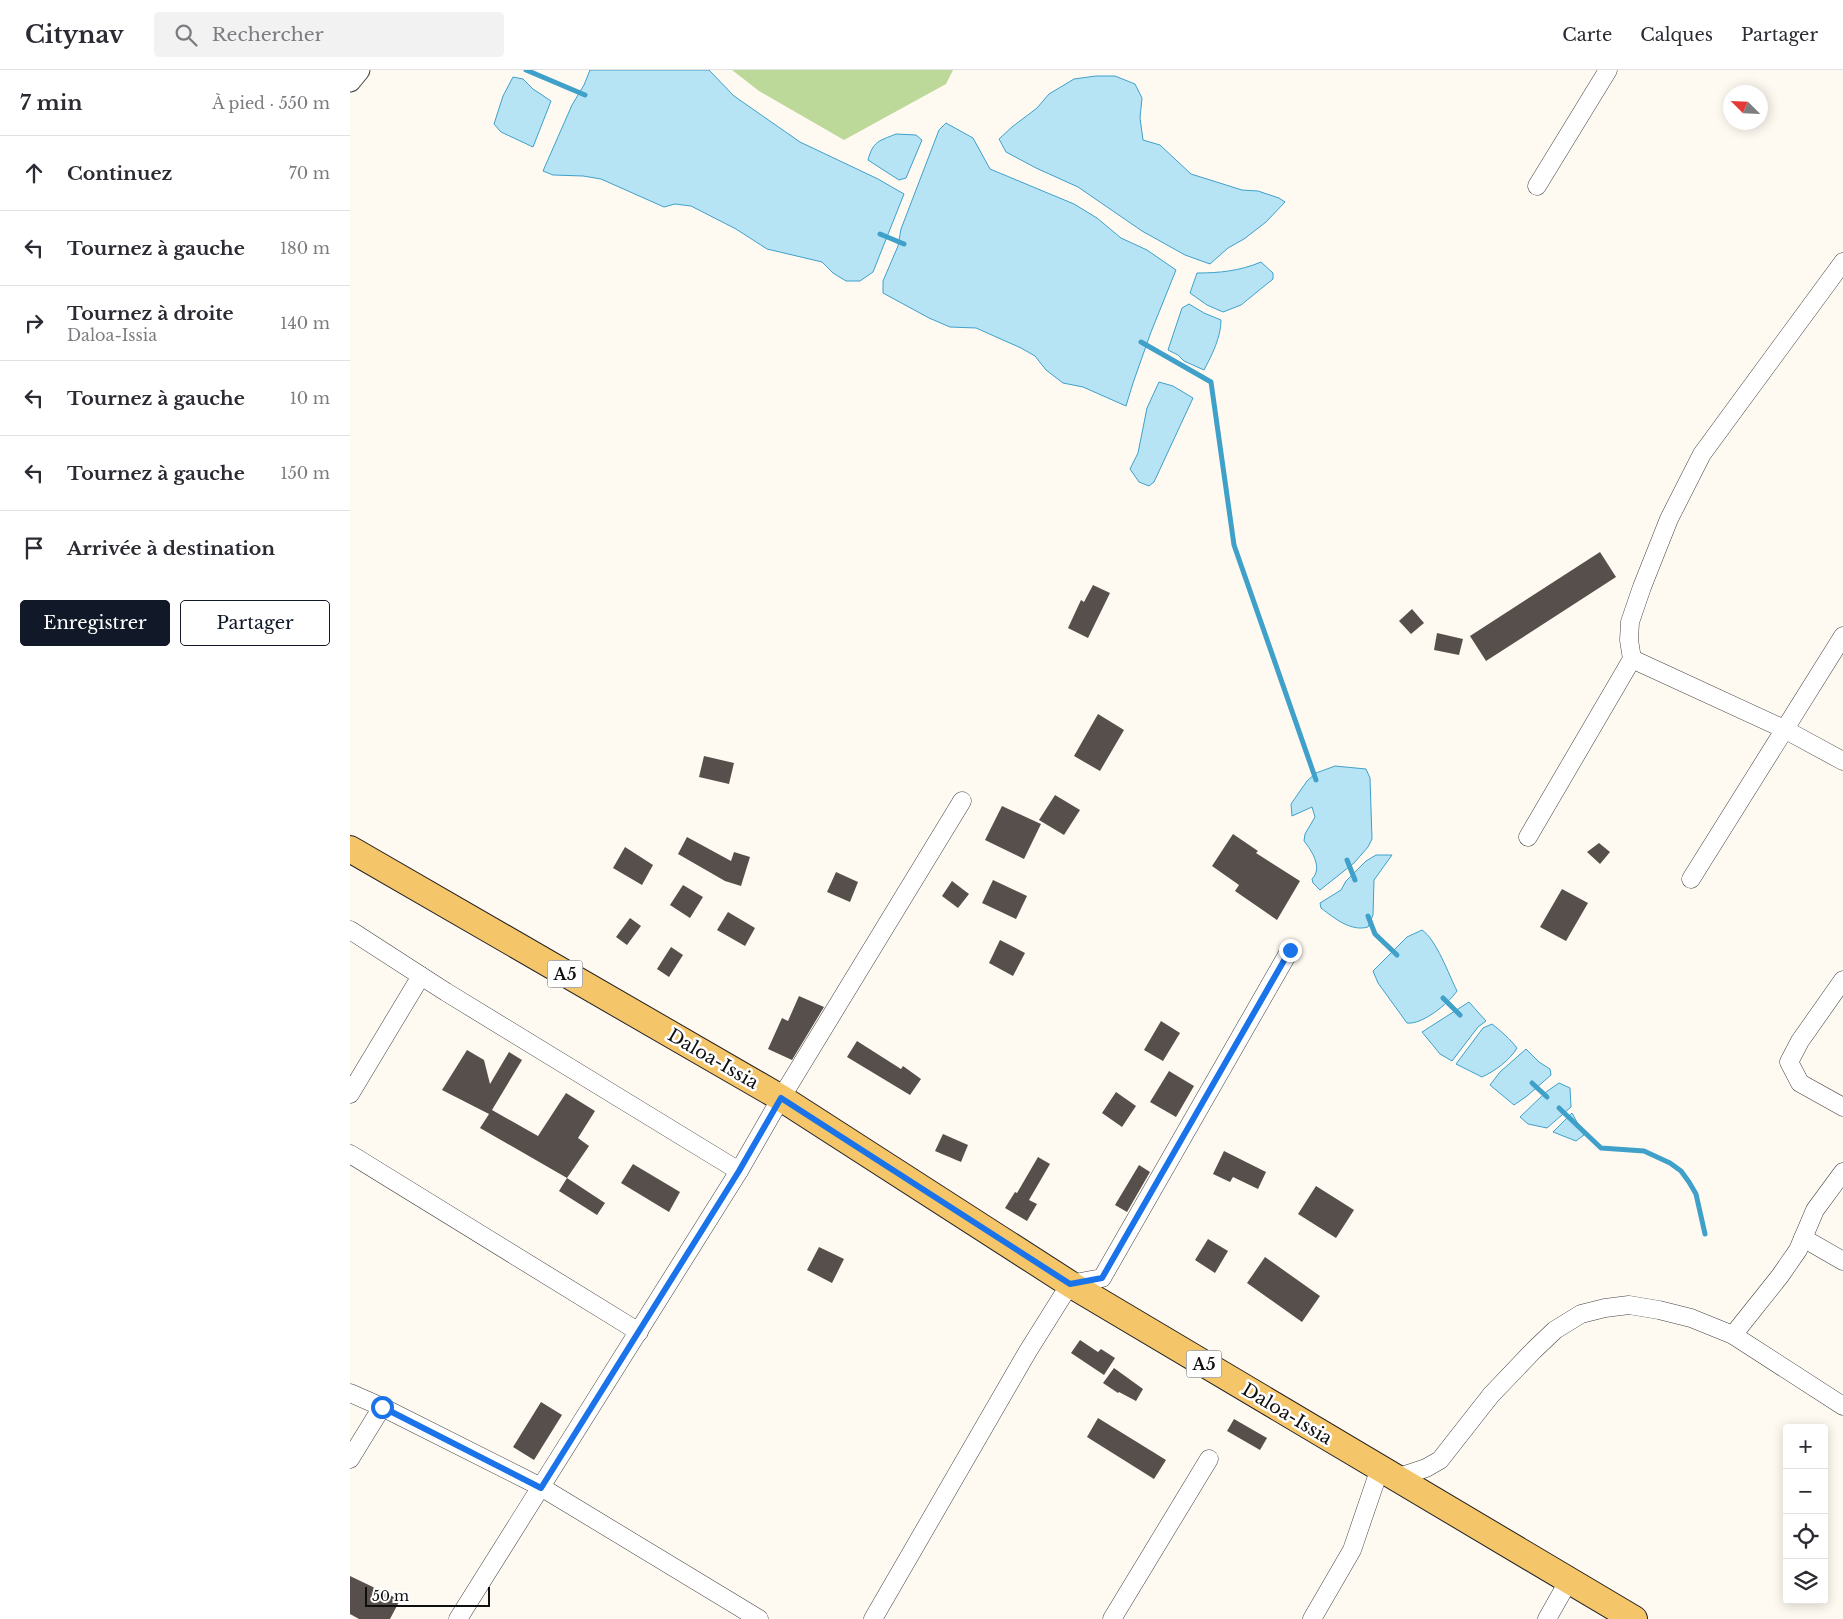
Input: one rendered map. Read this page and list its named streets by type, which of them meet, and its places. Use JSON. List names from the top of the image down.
{
  "streets": {
    "main road": ["A5", "Daloa-Issia"]
  },
  "scale_bar": "50 m",
  "north": "top left",
  "page": {
    "header": "Citynav",
    "search": "Rechercher",
    "nav": ["Carte", "Calques", "Partager"],
    "heading": ["7 min", "À pied · 550 m"],
    "list": [
      ["Continuez", "70 m"],
      ["Tournez à gauche", "180 m"],
      ["Tournez à droite", "Daloa-Issia", "140 m"],
      ["Tournez à gauche", "10 m"],
      ["Tournez à gauche", "150 m"],
      "Arrivée à destination"
    ],
    "buttons": ["Enregistrer", "Partager"],
    "map_buttons": ["+", "−"],
    "scale": "50 m"
  }
}
